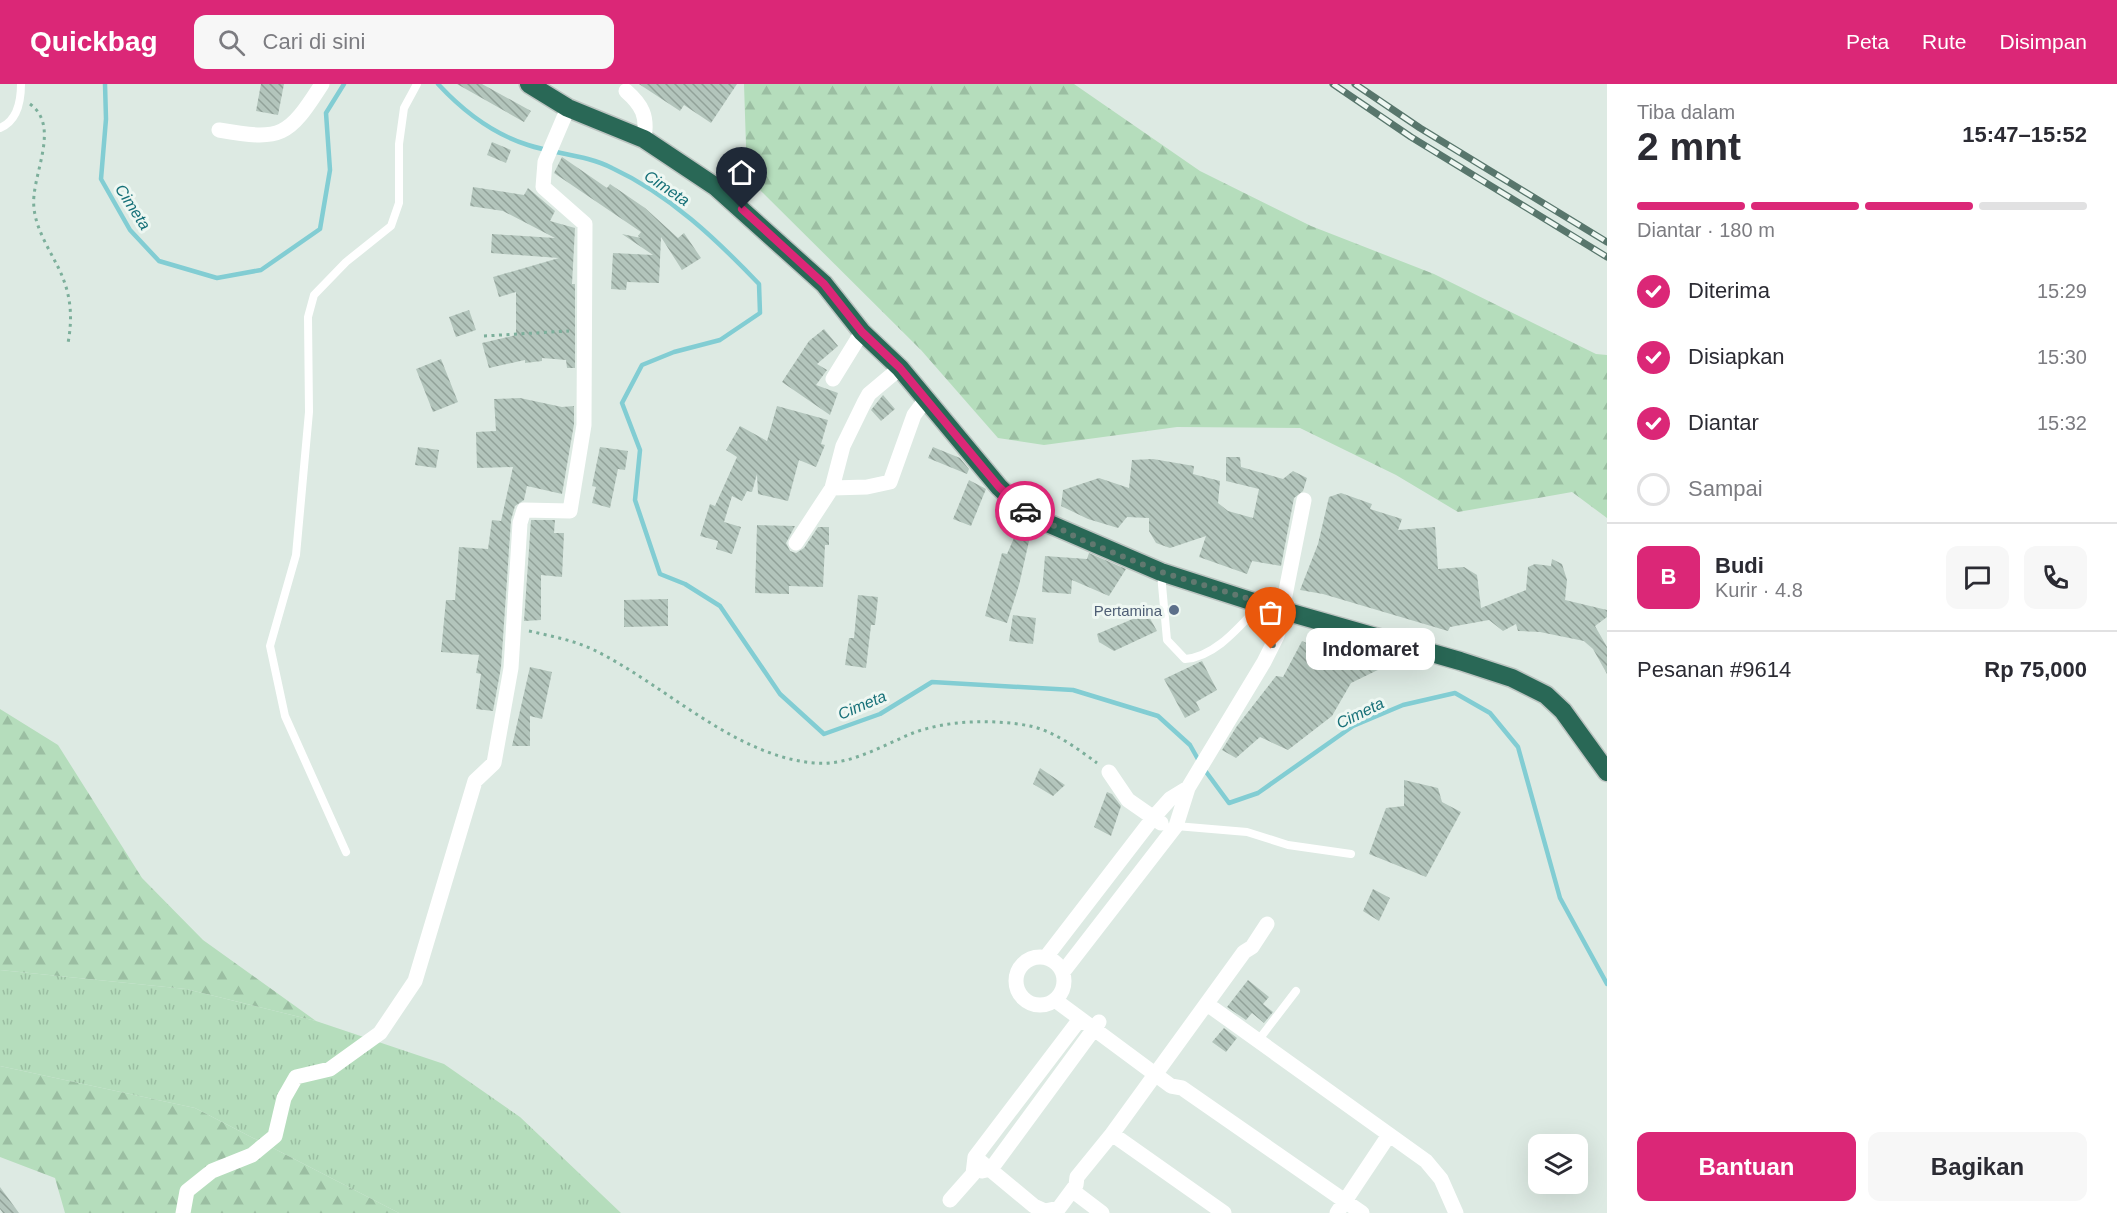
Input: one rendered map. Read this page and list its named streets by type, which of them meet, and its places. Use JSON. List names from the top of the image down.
{
  "water": ["Cimeta"],
  "places": ["Pertamina", "Indomaret"],
  "page": {
    "header": "Quickbag",
    "search": "Cari di sini",
    "nav": ["Peta", "Rute", "Disimpan"],
    "heading": ["2 mnt", "Tiba dalam", "15:47–15:52"],
    "panel": [
      "Budi",
      "Kurir · 4.8",
      "Pesanan #9614",
      "Rp 75,000"
    ],
    "bar": "Diantar · 180 m",
    "list": [
      ["Diterima", "15:29"],
      ["Disiapkan", "15:30"],
      ["Diantar", "15:32"],
      "Sampai"
    ],
    "round": "B",
    "bubble": "Indomaret",
    "buttons": ["Bantuan", "Bagikan"]
  }
}
